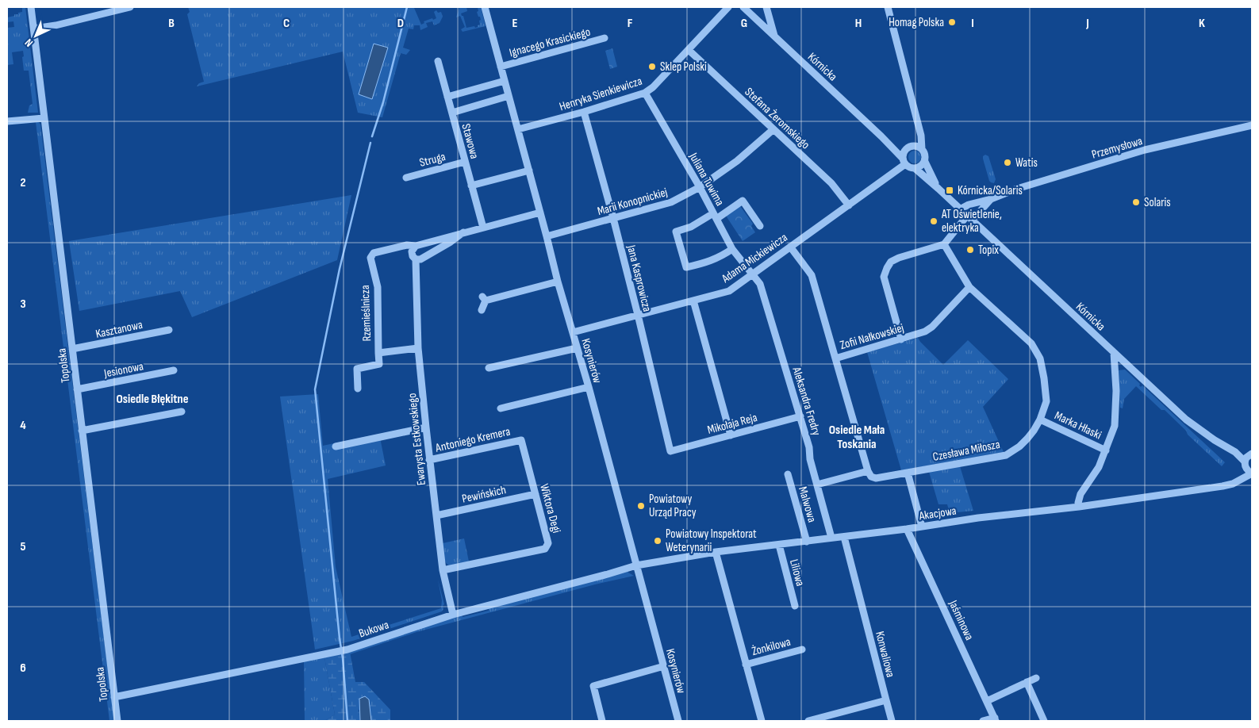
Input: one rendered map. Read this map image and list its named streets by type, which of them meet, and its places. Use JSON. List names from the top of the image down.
{
  "streets": {
    "street": [
      "Ignacego Krasickiego",
      "Kórnicka",
      "Henryka Sienkiewicza",
      "Stefana Żeromskiego",
      "Stawowa",
      "Przemysłowa",
      "Struga",
      "Juliana Tuwima",
      "Marii Konopnickiej",
      "Adama Mickiewicza",
      "Jana Kasprowicza",
      "Rzemieślnicza",
      "Kasztanowa",
      "Zofii Nałkowskiej",
      "Kosynierów",
      "Topolska",
      "Jesionowa",
      "Aleksandra Fredry",
      "Mikołaja Reja",
      "Marka Hłaski",
      "Ewarysta Estkowskiego",
      "Antoniego Kremera",
      "Czesława Miłosza",
      "Pewińskich",
      "Malwowa",
      "Wiktora Degi",
      "Akacjowa",
      "Liliowa",
      "Jaśminowa",
      "Bukowa",
      "Żonkilowa",
      "Konwaliowa"
    ]
  },
  "crossings": [
    ["Ignacego Krasickiego", "Kosynierów"],
    ["Kórnicka", "Przemysłowa"],
    ["Kórnicka", "Adama Mickiewicza"],
    ["Henryka Sienkiewicza", "Stefana Żeromskiego"],
    ["Henryka Sienkiewicza", "Juliana Tuwima"],
    ["Henryka Sienkiewicza", "Jana Kasprowicza"],
    ["Henryka Sienkiewicza", "Kosynierów"],
    ["Stefana Żeromskiego", "Marii Konopnickiej"],
    ["Stefana Żeromskiego", "Adama Mickiewicza"],
    ["Stawowa", "Struga"],
    ["Przemysłowa", "Czesława Miłosza"],
    ["Juliana Tuwima", "Marii Konopnickiej"],
    ["Juliana Tuwima", "Adama Mickiewicza"],
    ["Juliana Tuwima", "Aleksandra Fredry"],
    ["Marii Konopnickiej", "Jana Kasprowicza"],
    ["Marii Konopnickiej", "Kosynierów"],
    ["Adama Mickiewicza", "Jana Kasprowicza"],
    ["Adama Mickiewicza", "Zofii Nałkowskiej"],
    ["Adama Mickiewicza", "Kosynierów"],
    ["Adama Mickiewicza", "Aleksandra Fredry"],
    ["Jana Kasprowicza", "Mikołaja Reja"],
    ["Rzemieślnicza", "Ewarysta Estkowskiego"],
    ["Kasztanowa", "Topolska"],
    ["Zofii Nałkowskiej", "Czesława Miłosza"],
    ["Kosynierów", "Akacjowa"],
    ["Kosynierów", "Bukowa"],
    ["Topolska", "Jesionowa"],
    ["Topolska", "Bukowa"],
    ["Aleksandra Fredry", "Mikołaja Reja"],
    ["Aleksandra Fredry", "Akacjowa"],
    ["Marka Hłaski", "Czesława Miłosza"],
    ["Ewarysta Estkowskiego", "Antoniego Kremera"],
    ["Ewarysta Estkowskiego", "Pewińskich"],
    ["Ewarysta Estkowskiego", "Wiktora Degi"],
    ["Ewarysta Estkowskiego", "Bukowa"],
    ["Antoniego Kremera", "Wiktora Degi"],
    ["Pewińskich", "Wiktora Degi"],
    ["Malwowa", "Akacjowa"],
    ["Akacjowa", "Liliowa"],
    ["Akacjowa", "Jaśminowa"],
    ["Akacjowa", "Bukowa"],
    ["Akacjowa", "Konwaliowa"]
  ],
  "districts": ["Osiedle Błękitne", "Osiedle Mała Toskania"],
  "places": {
    "other": [
      "Homag Polska",
      "Sklep Polski",
      "Watis",
      "Solaris",
      "AT Oświetlenie, elektryka",
      "Topix",
      "Powiatowy Urząd Pracy",
      "Powiatowy Inspektorat Weterynarii"
    ],
    "transit": ["Kórnicka/Solaris"]
  },
  "north": "bottom left",
  "grid": {
    "columns": [
      "B",
      "C",
      "D",
      "E",
      "F",
      "G",
      "H",
      "I",
      "J",
      "K"
    ],
    "rows": [
      "2",
      "3",
      "4",
      "5",
      "6"
    ]
  }
}
